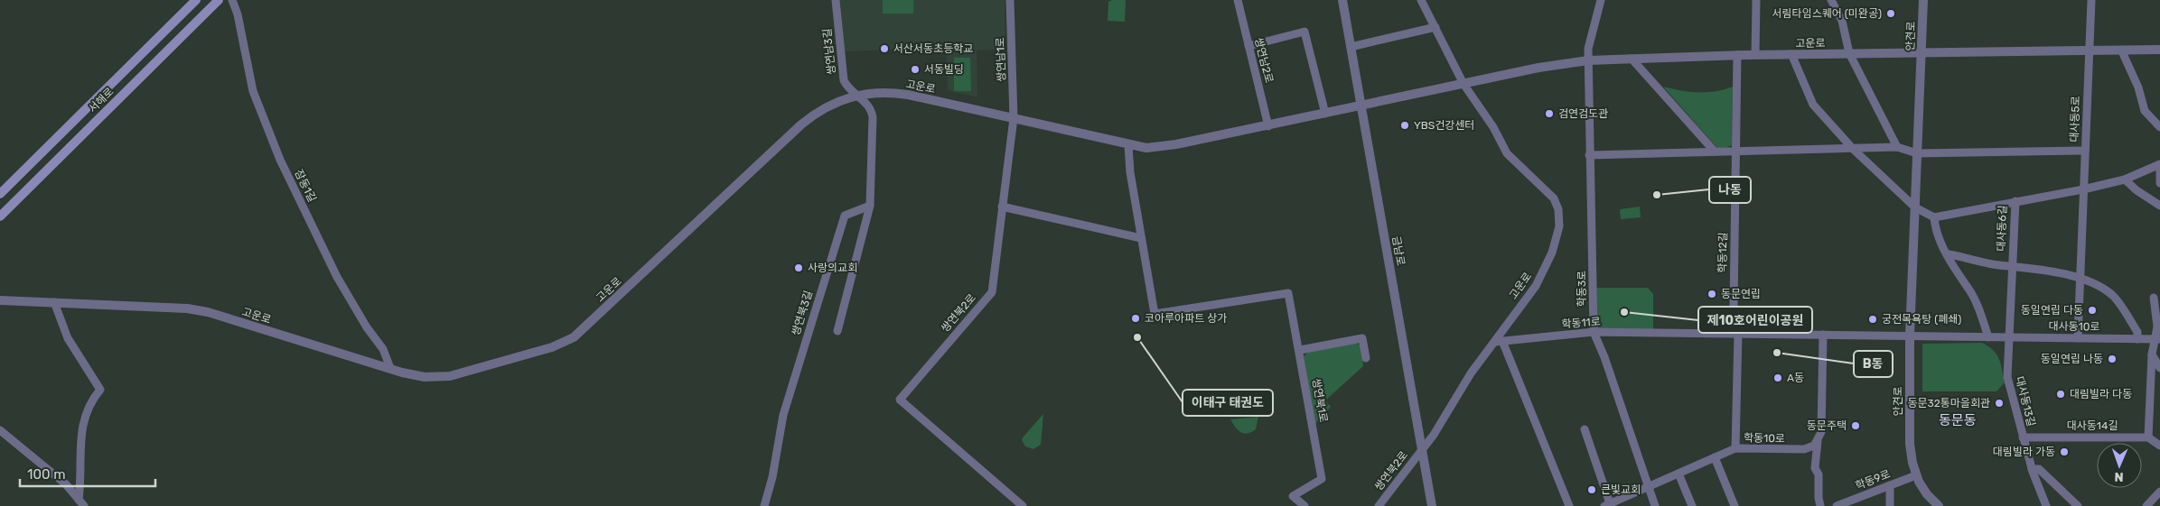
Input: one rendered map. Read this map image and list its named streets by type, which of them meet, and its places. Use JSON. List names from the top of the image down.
{
  "streets": {
    "main road": ["서해로"],
    "street": [
      "안견로",
      "고운로",
      "쌍연남3길",
      "쌍연남1로",
      "쌍연남2로",
      "대사동5로",
      "잠동1길",
      "대사동6길",
      "금남로",
      "학동12길",
      "학동3로",
      "쌍연북3길",
      "쌍연북2로",
      "학동11로",
      "대사동10로",
      "쌍연북1로",
      "대사동13길",
      "대사동14길",
      "학동10로",
      "학동9로"
    ]
  },
  "crossings": [
    ["안견로", "고운로"],
    ["안견로", "학동11로"],
    ["안견로", "대사동10로"],
    ["안견로", "학동9로"],
    ["고운로", "쌍연남3길"],
    ["고운로", "쌍연남1로"],
    ["고운로", "쌍연남2로"],
    ["고운로", "대사동5로"],
    ["고운로", "잠동1길"],
    ["고운로", "금남로"],
    ["고운로", "학동12길"],
    ["고운로", "학동3로"],
    ["고운로", "학동11로"],
    ["쌍연남1로", "쌍연북2로"],
    ["대사동5로", "대사동10로"],
    ["대사동6길", "대사동10로"],
    ["대사동6길", "대사동13길"],
    ["금남로", "쌍연북2로"],
    ["학동12길", "학동11로"],
    ["학동12길", "학동10로"],
    ["학동3로", "학동11로"],
    ["학동3로", "학동10로"],
    ["학동11로", "대사동10로"],
    ["대사동10로", "대사동13길"],
    ["대사동13길", "대사동14길"]
  ],
  "districts": ["동문동"],
  "places": [
    "서림타임스퀘어 (미완공)",
    "서산서동초등학교",
    "서동빌딩",
    "검연검도관",
    "YBS건강센터",
    "나동",
    "사랑의교회",
    "동문연립",
    "동일연립 다동",
    "제10호어린이공원",
    "코아루아파트 상가",
    "궁전목욕탕 (폐쇄)",
    "이태구 태권도",
    "B동",
    "동일연립 나동",
    "A동",
    "대림빌라 다동",
    "동문32통마을회관",
    "동문주택",
    "대림빌라 가동",
    "큰빛교회"
  ],
  "scale_bar": "100 m",
  "north": "bottom"
}
